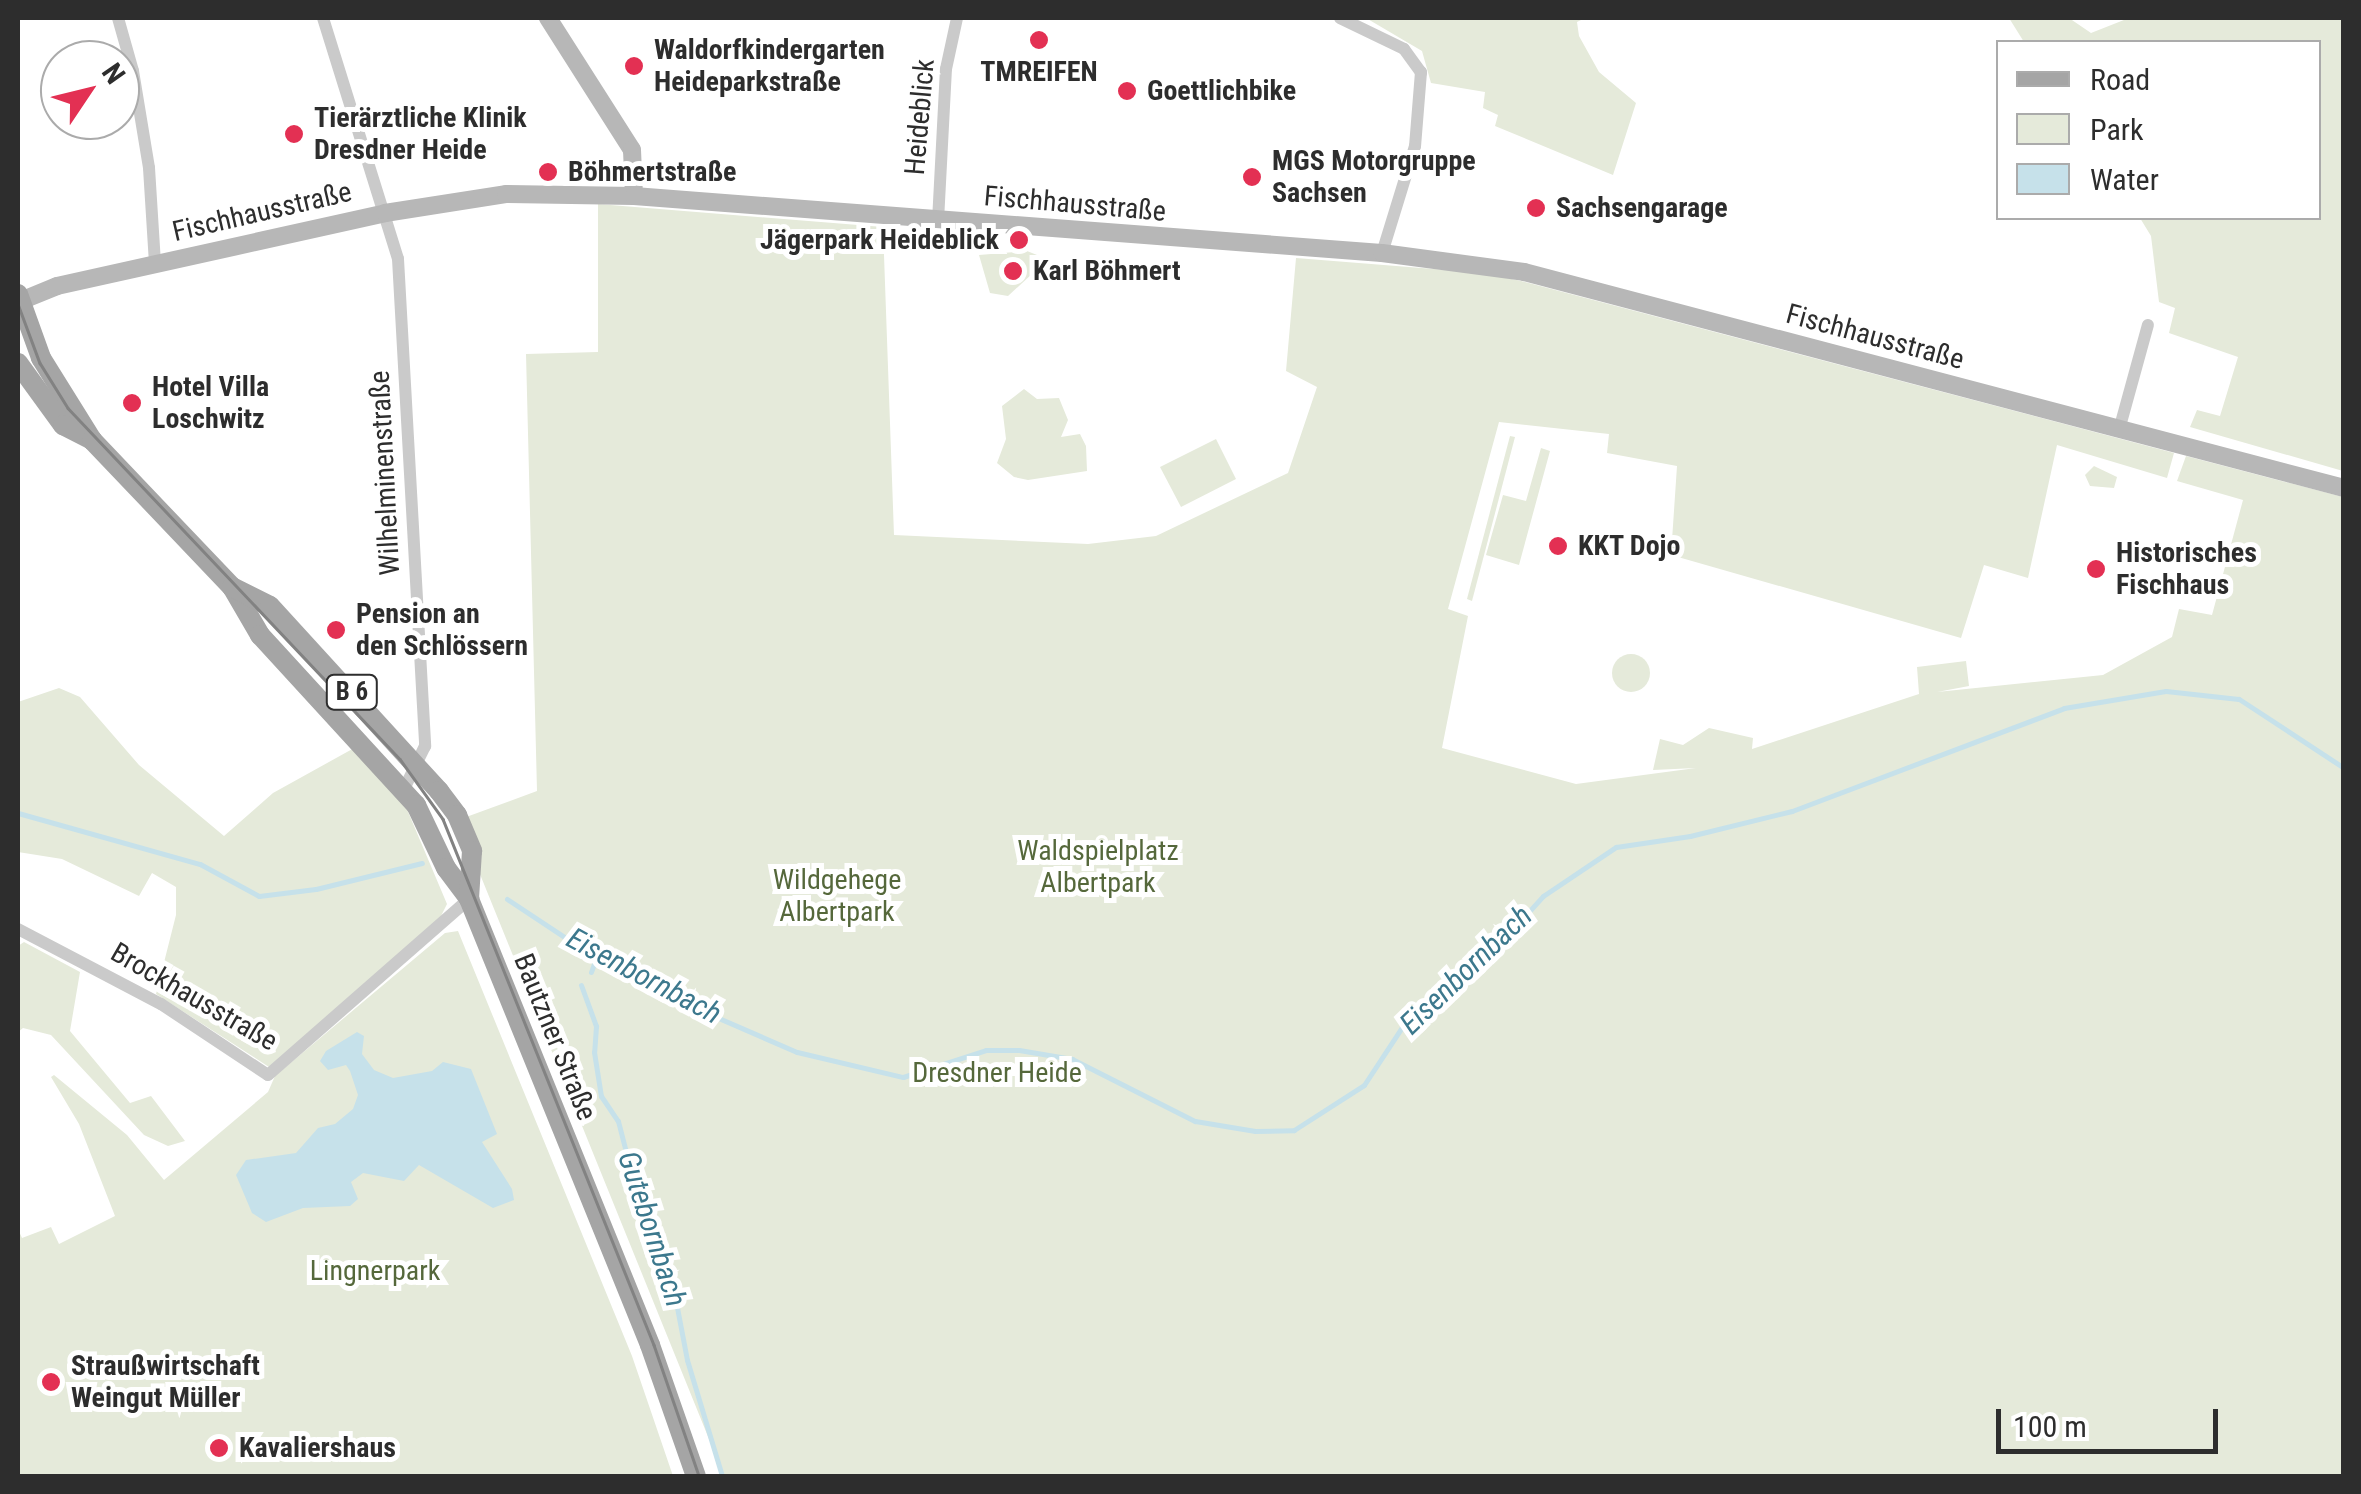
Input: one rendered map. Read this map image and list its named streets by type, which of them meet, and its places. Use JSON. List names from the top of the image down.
{
  "streets": {
    "main road": ["Fischhausstraße", "B 6", "Bautzner Straße"],
    "street": ["Heideblick", "Wilhelminenstraße", "Brockhausstraße"]
  },
  "crossings": [
    ["Heideblick", "Fischhausstraße"],
    ["Fischhausstraße", "Wilhelminenstraße"],
    ["Fischhausstraße", "Bautzner Straße"],
    ["Wilhelminenstraße", "Bautzner Straße"],
    ["Brockhausstraße", "Bautzner Straße"]
  ],
  "water": ["Eisenbornbach", "Gutebornbach"],
  "parks": [
    "Waldspielplatz Albertpark",
    "Wildgehege Albertpark",
    "Dresdner Heide",
    "Lingnerpark"
  ],
  "places": [
    "TMREIFEN",
    "Waldorfkindergarten Heideparkstraße",
    "Goettlichbike",
    "Tierärztliche Klinik Dresdner Heide",
    "Böhmertstraße",
    "MGS Motorgruppe Sachsen",
    "Sachsengarage",
    "Jägerpark Heideblick",
    "Karl Böhmert",
    "Hotel Villa Loschwitz",
    "KKT Dojo",
    "Historisches Fischhaus",
    "Pension an den Schlössern",
    "Straußwirtschaft Weingut Müller",
    "Kavaliershaus"
  ],
  "legend": ["Road", "Park", "Water"],
  "scale_bar": "100 m",
  "north": "top right"
}
